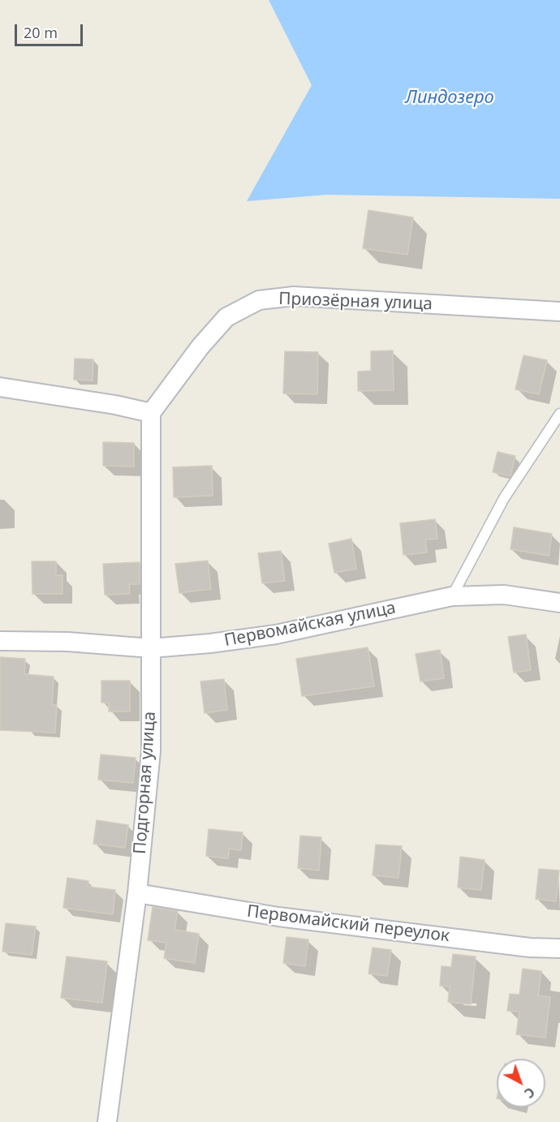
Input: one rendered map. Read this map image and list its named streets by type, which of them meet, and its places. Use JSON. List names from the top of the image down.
{
  "streets": {
    "street": [
      "Приозёрная улица",
      "Первомайская улица",
      "Подгорная улица",
      "Первомайский переулок"
    ]
  },
  "crossings": [
    ["Приозёрная улица", "Подгорная улица"],
    ["Первомайская улица", "Подгорная улица"],
    ["Подгорная улица", "Первомайский переулок"]
  ],
  "water": ["Линдозеро"],
  "scale_bar": "20 m",
  "north": "bottom right"
}
